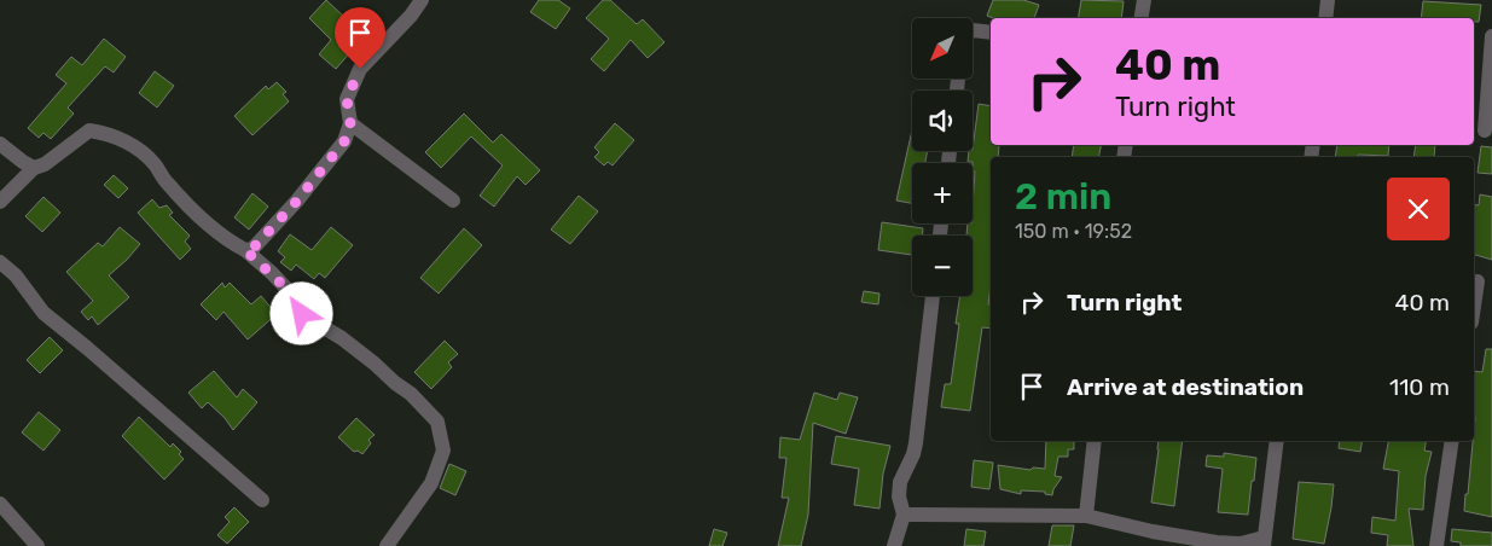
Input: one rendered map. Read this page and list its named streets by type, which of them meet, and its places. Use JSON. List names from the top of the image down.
{
  "north": "bottom left",
  "page": {
    "map_buttons": ["+", "−"],
    "turn": ["40 m", "Turn right"],
    "heading": ["2 min", "150 m · 19:52"],
    "list": [
      {
        "name": "Turn right",
        "value": "40 m"
      },
      {
        "name": "Arrive at destination",
        "value": "110 m"
      }
    ]
  }
}
